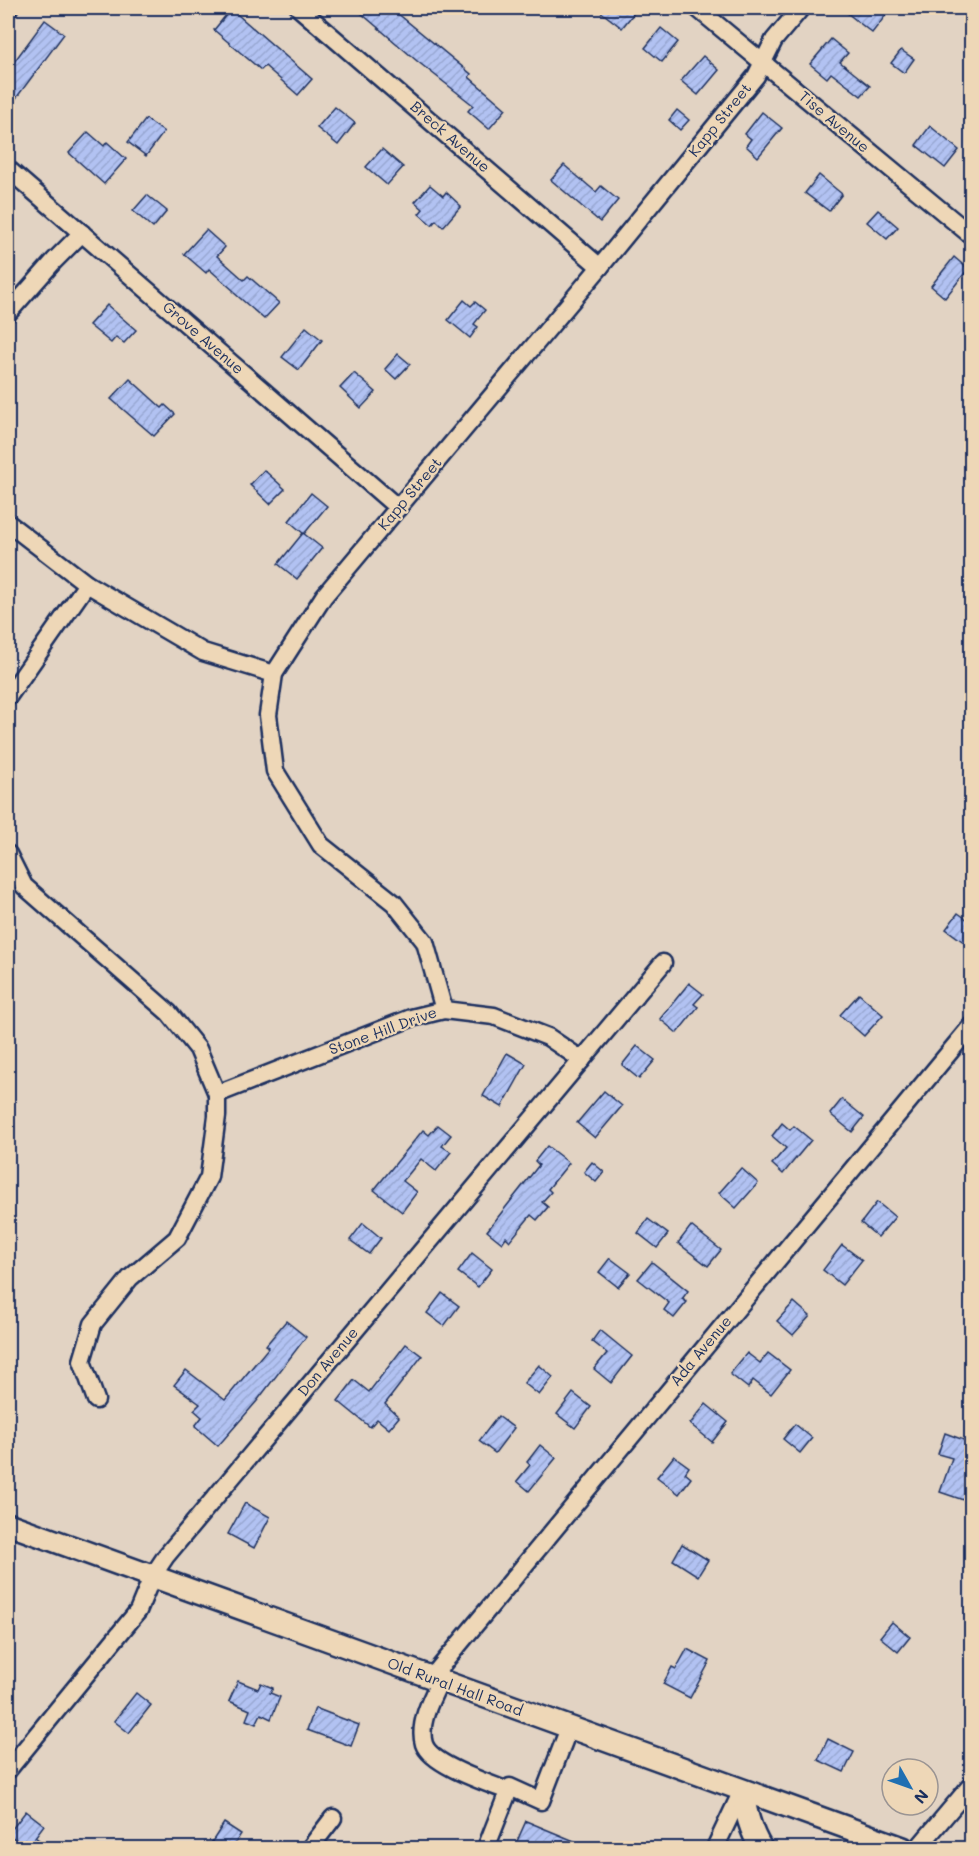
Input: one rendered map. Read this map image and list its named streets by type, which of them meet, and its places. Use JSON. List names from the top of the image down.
{
  "streets": {
    "main road": ["Old Rural Hall Road"],
    "street": [
      "Kapp Street",
      "Tise Avenue",
      "Breck Avenue",
      "Grove Avenue",
      "Stone Hill Drive",
      "Ada Avenue",
      "Don Avenue"
    ]
  },
  "crossings": [
    ["Kapp Street", "Tise Avenue"],
    ["Kapp Street", "Breck Avenue"],
    ["Kapp Street", "Grove Avenue"],
    ["Kapp Street", "Stone Hill Drive"],
    ["Stone Hill Drive", "Don Avenue"],
    ["Ada Avenue", "Old Rural Hall Road"],
    ["Don Avenue", "Old Rural Hall Road"]
  ],
  "north": "bottom right"
}
